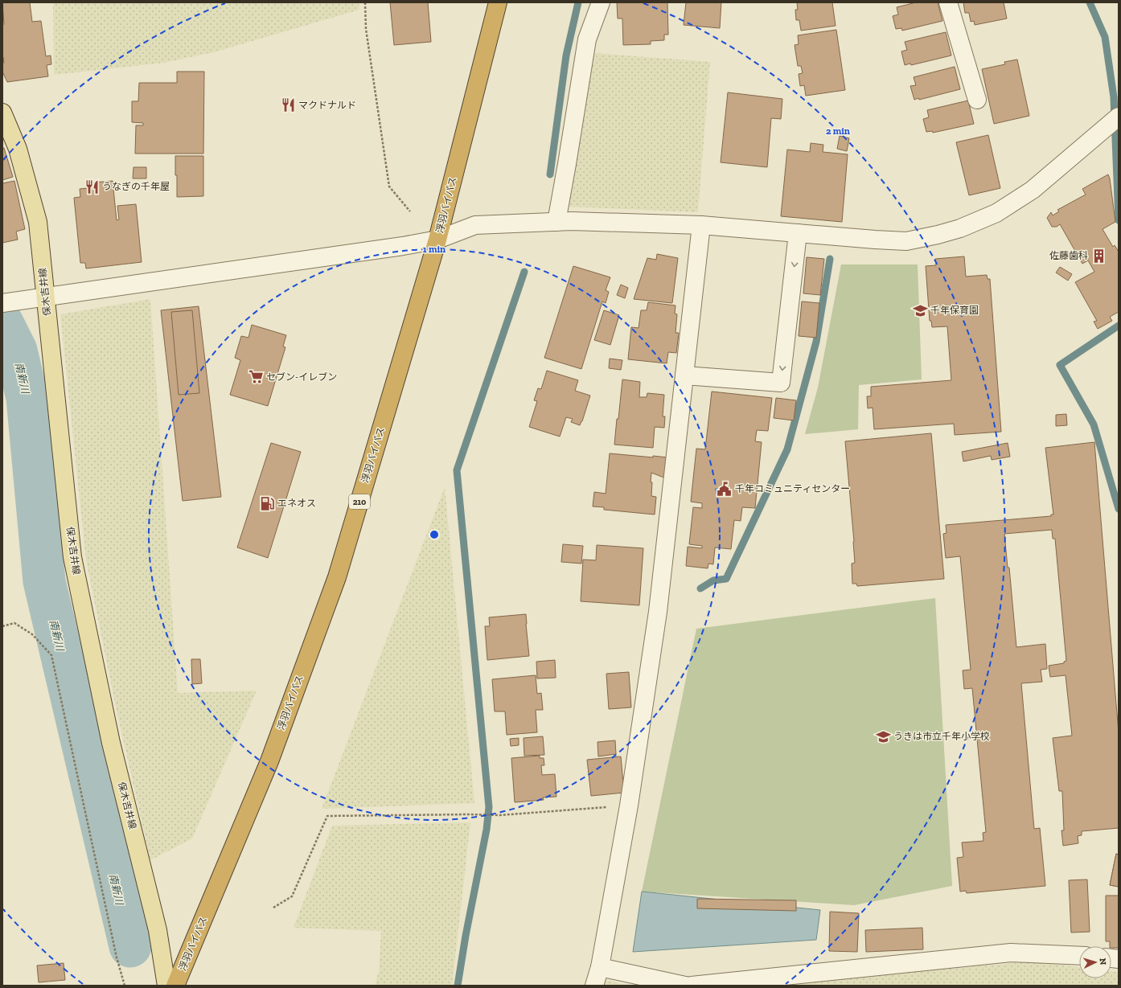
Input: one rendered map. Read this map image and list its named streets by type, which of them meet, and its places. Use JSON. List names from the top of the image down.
{
  "streets": {
    "highway": ["浮羽バイパス", "210"],
    "main road": ["保木吉井線"]
  },
  "water": ["南新川"],
  "places": {
    "restaurant": ["マクドナルド", "うなぎの千年屋"],
    "building": ["佐藤歯科"],
    "school or university": ["千年保育園", "うきは市立千年小学校"],
    "supermarket": ["セブン-イレブン"],
    "public building": ["千年コミュニティセンター"],
    "fuel station": ["エネオス"]
  },
  "north": "right",
  "rings": ["2 min", "1 min"]
}
